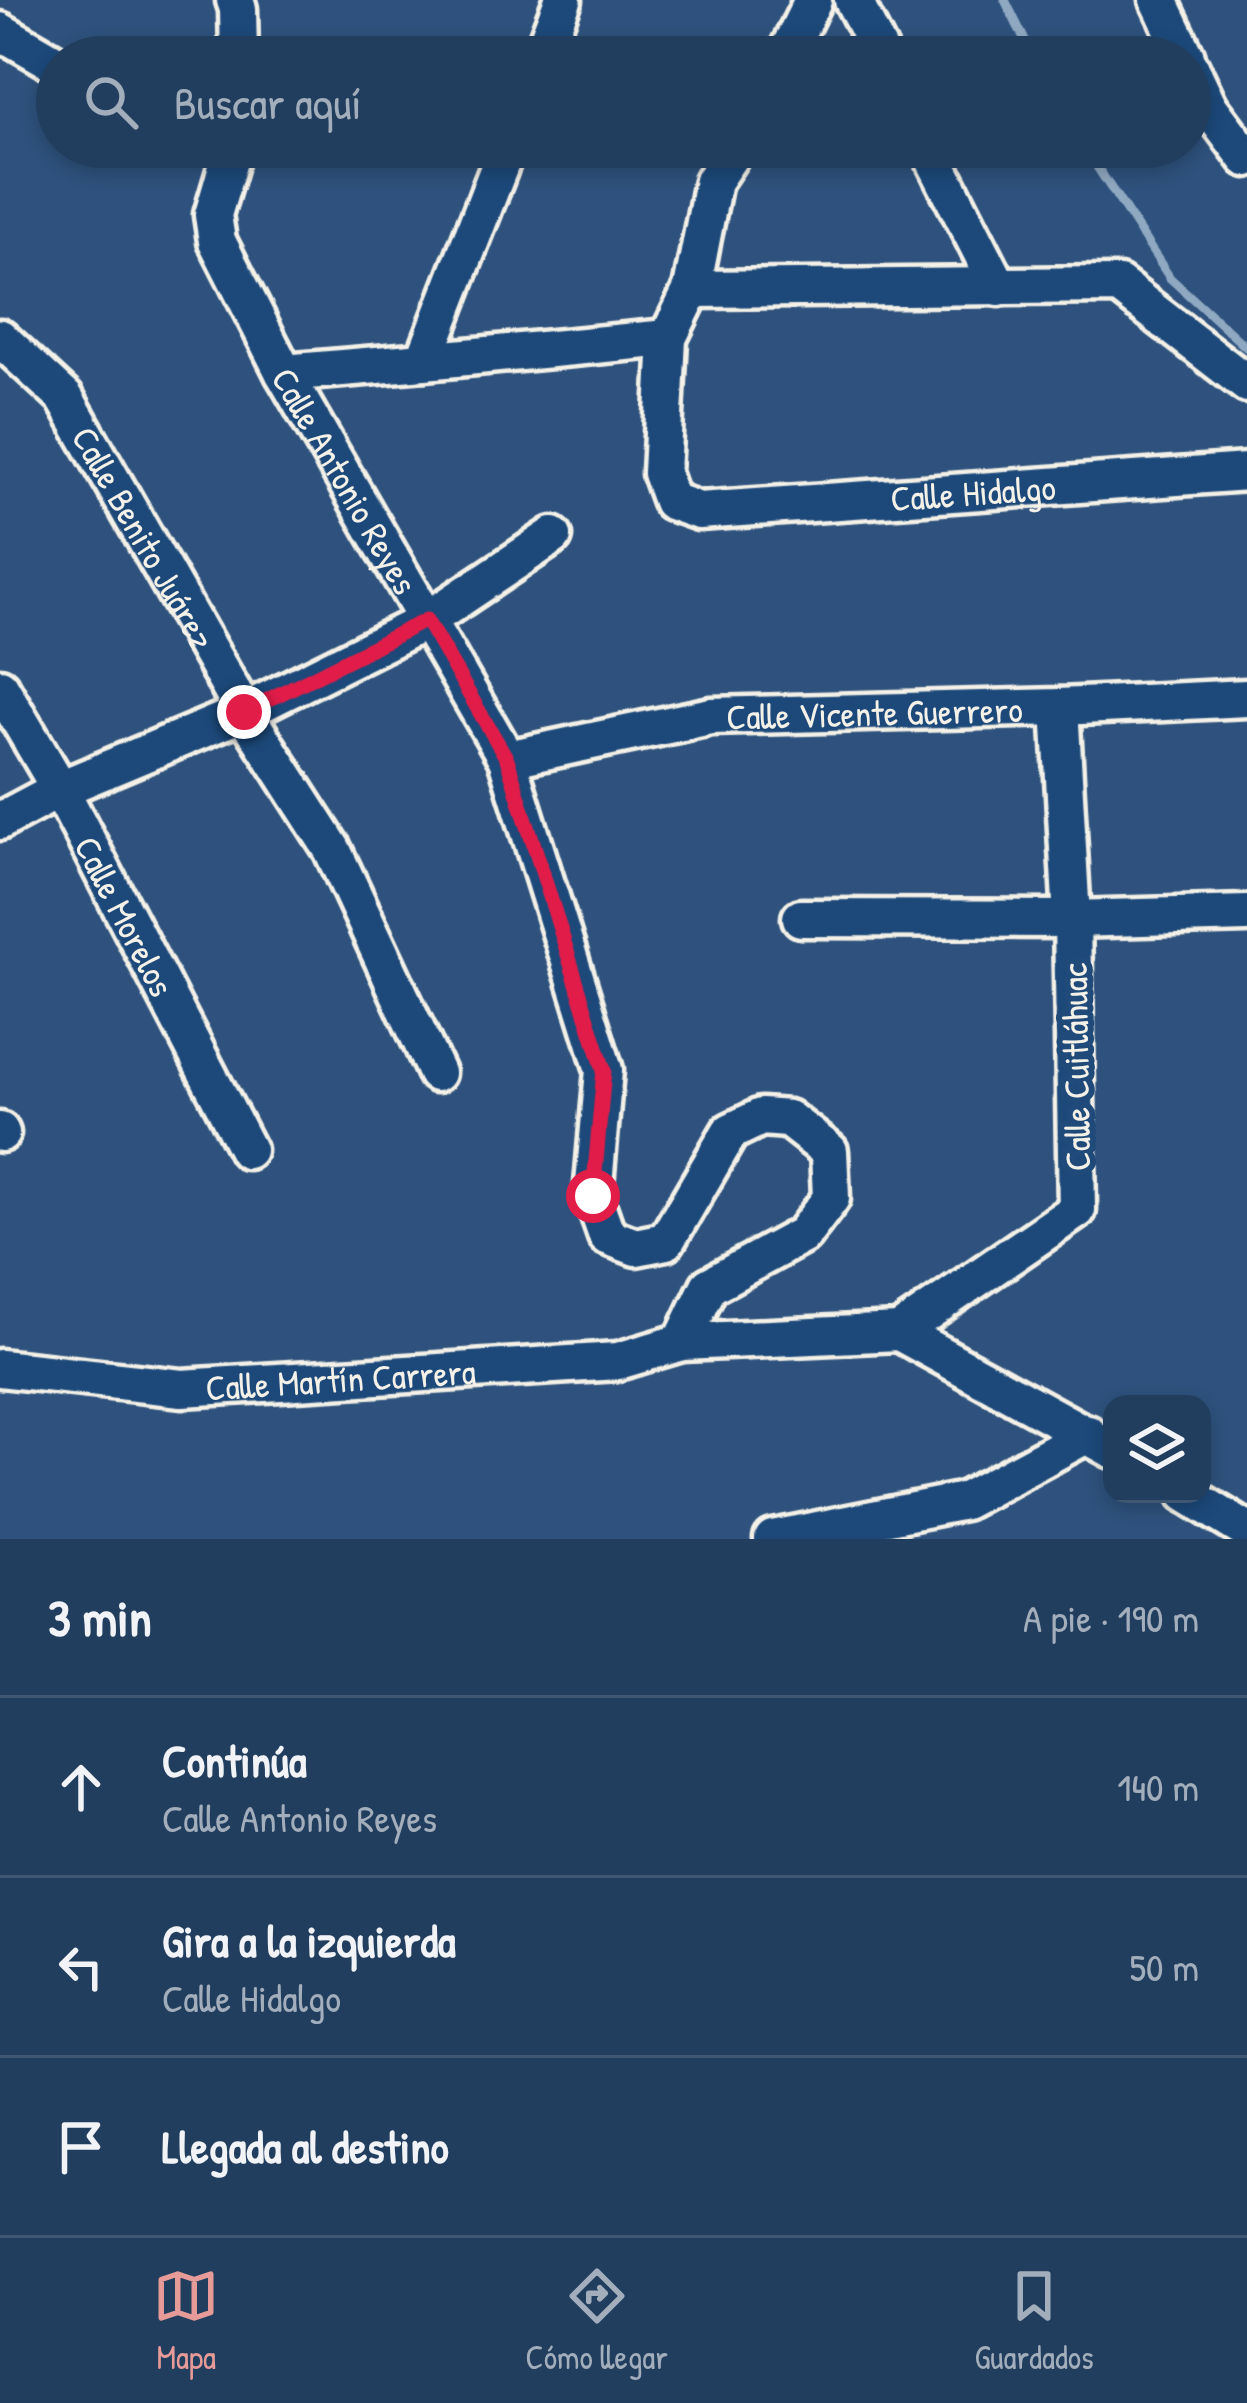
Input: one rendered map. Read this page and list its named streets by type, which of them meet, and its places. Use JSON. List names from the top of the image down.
{
  "streets": {
    "street": [
      "Calle Antonio Reyes",
      "Calle Hidalgo",
      "Calle Benito Juárez",
      "Calle Vicente Guerrero",
      "Calle Morelos",
      "Calle Cuitláhuac",
      "Calle Martín Carrera"
    ]
  },
  "crossings": [
    ["Calle Antonio Reyes", "Calle Vicente Guerrero"],
    ["Calle Antonio Reyes", "Calle Martín Carrera"],
    ["Calle Vicente Guerrero", "Calle Cuitláhuac"]
  ],
  "page": {
    "search": "Buscar aquí",
    "heading": ["3 min", "A pie · 190 m"],
    "list": [
      ["Continúa", "Calle Antonio Reyes", "140 m"],
      ["Gira a la izquierda", "Calle Hidalgo", "50 m"],
      "Llegada al destino"
    ],
    "nav": ["Mapa", "Cómo llegar", "Guardados"]
  }
}
